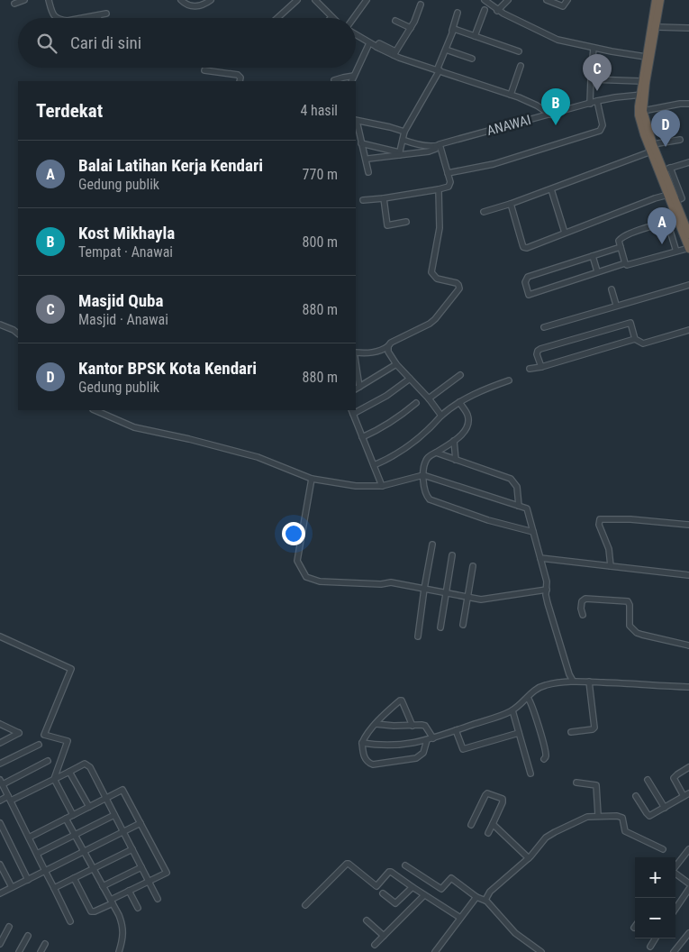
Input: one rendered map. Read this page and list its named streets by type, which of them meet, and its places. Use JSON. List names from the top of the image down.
{
  "streets": {
    "street": ["ANAWAI"]
  },
  "page": {
    "search": "Cari di sini",
    "pins": [
      "C",
      "B",
      "D",
      "A"
    ],
    "heading": ["Terdekat", "4 hasil"],
    "list": [
      {
        "mark": "A",
        "name": "Balai Latihan Kerja Kendari",
        "note": "Gedung publik",
        "value": "770 m"
      },
      {
        "mark": "B",
        "name": "Kost Mikhayla",
        "note": "Tempat · Anawai",
        "value": "800 m"
      },
      {
        "mark": "C",
        "name": "Masjid Quba",
        "note": "Masjid · Anawai",
        "value": "880 m"
      },
      {
        "mark": "D",
        "name": "Kantor BPSK Kota Kendari",
        "note": "Gedung publik",
        "value": "880 m"
      }
    ],
    "map_buttons": ["+", "−"]
  }
}
